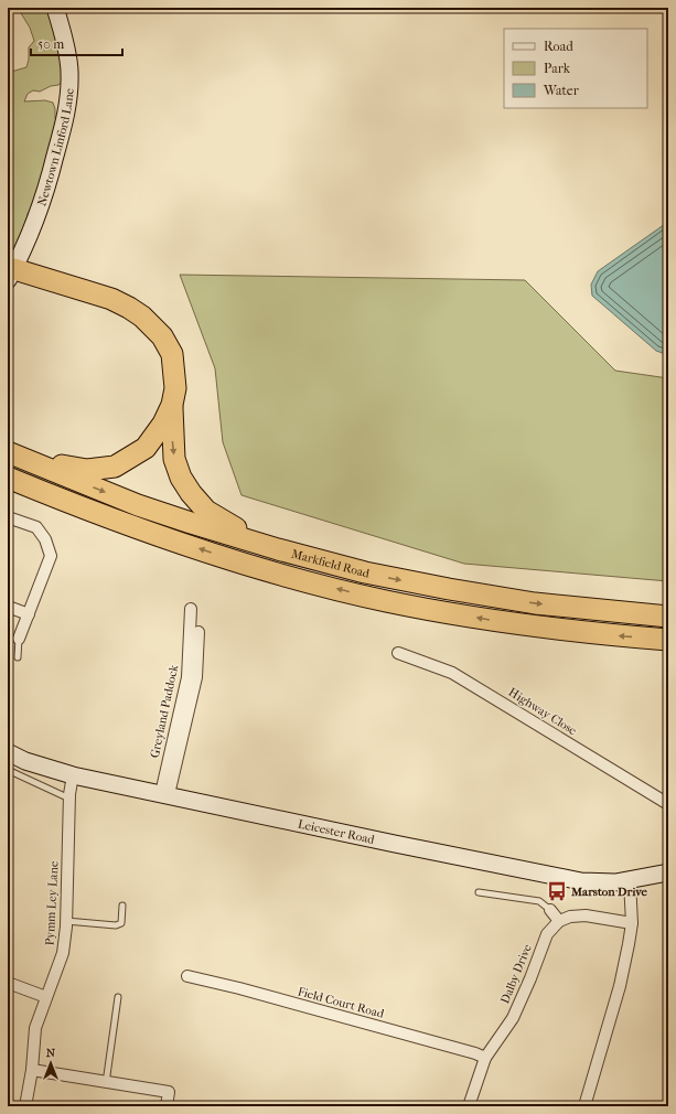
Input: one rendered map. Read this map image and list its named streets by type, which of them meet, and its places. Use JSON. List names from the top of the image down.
{
  "streets": {
    "highway": ["Markfield Road"],
    "street": [
      "Newtown Linford Lane",
      "Greyland Paddock",
      "Highway Close",
      "Leicester Road",
      "Pymm Ley Lane",
      "Dalby Drive",
      "Field Court Road"
    ]
  },
  "crossings": [
    ["Greyland Paddock", "Leicester Road"],
    ["Leicester Road", "Pymm Ley Lane"],
    ["Dalby Drive", "Field Court Road"]
  ],
  "places": {
    "bus stop": ["Marston Drive"]
  },
  "legend": ["Road", "Park", "Water"],
  "scale_bar": "50 m",
  "north": "top"
}
